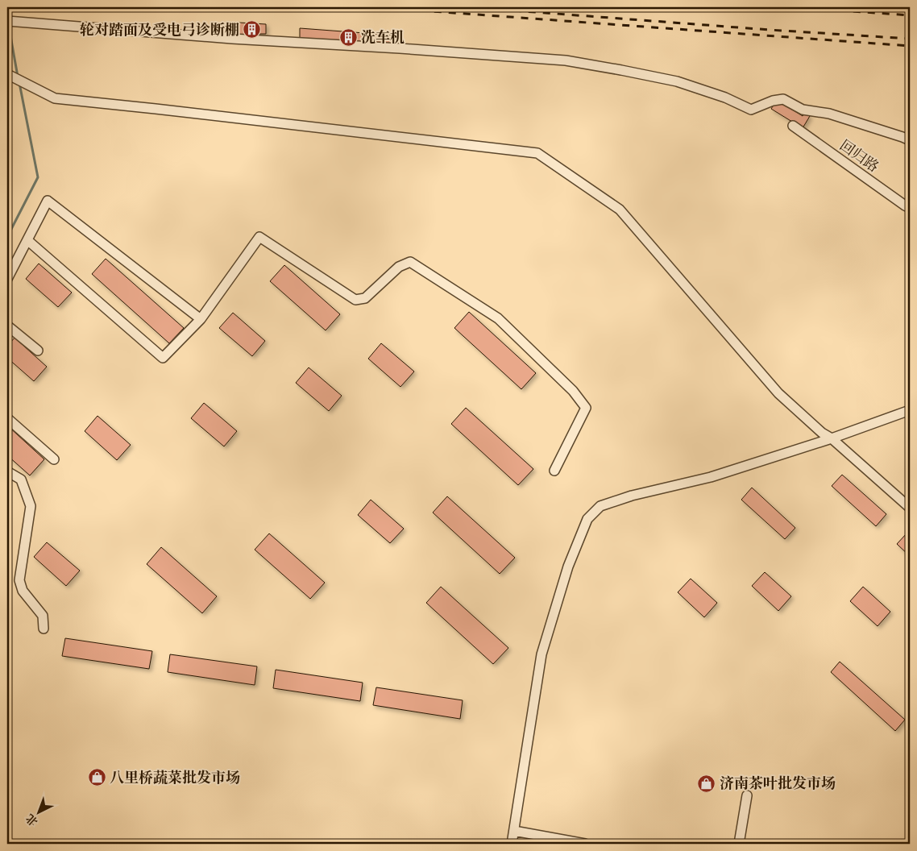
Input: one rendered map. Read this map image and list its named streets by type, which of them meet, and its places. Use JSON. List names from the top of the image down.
{
  "streets": {
    "street": ["回归路"]
  },
  "places": {
    "building": ["轮对踏面及受电弓诊断棚", "洗车机"],
    "shop": ["八里桥蔬菜批发市场", "济南茶叶批发市场"]
  },
  "north": "bottom left"
}
